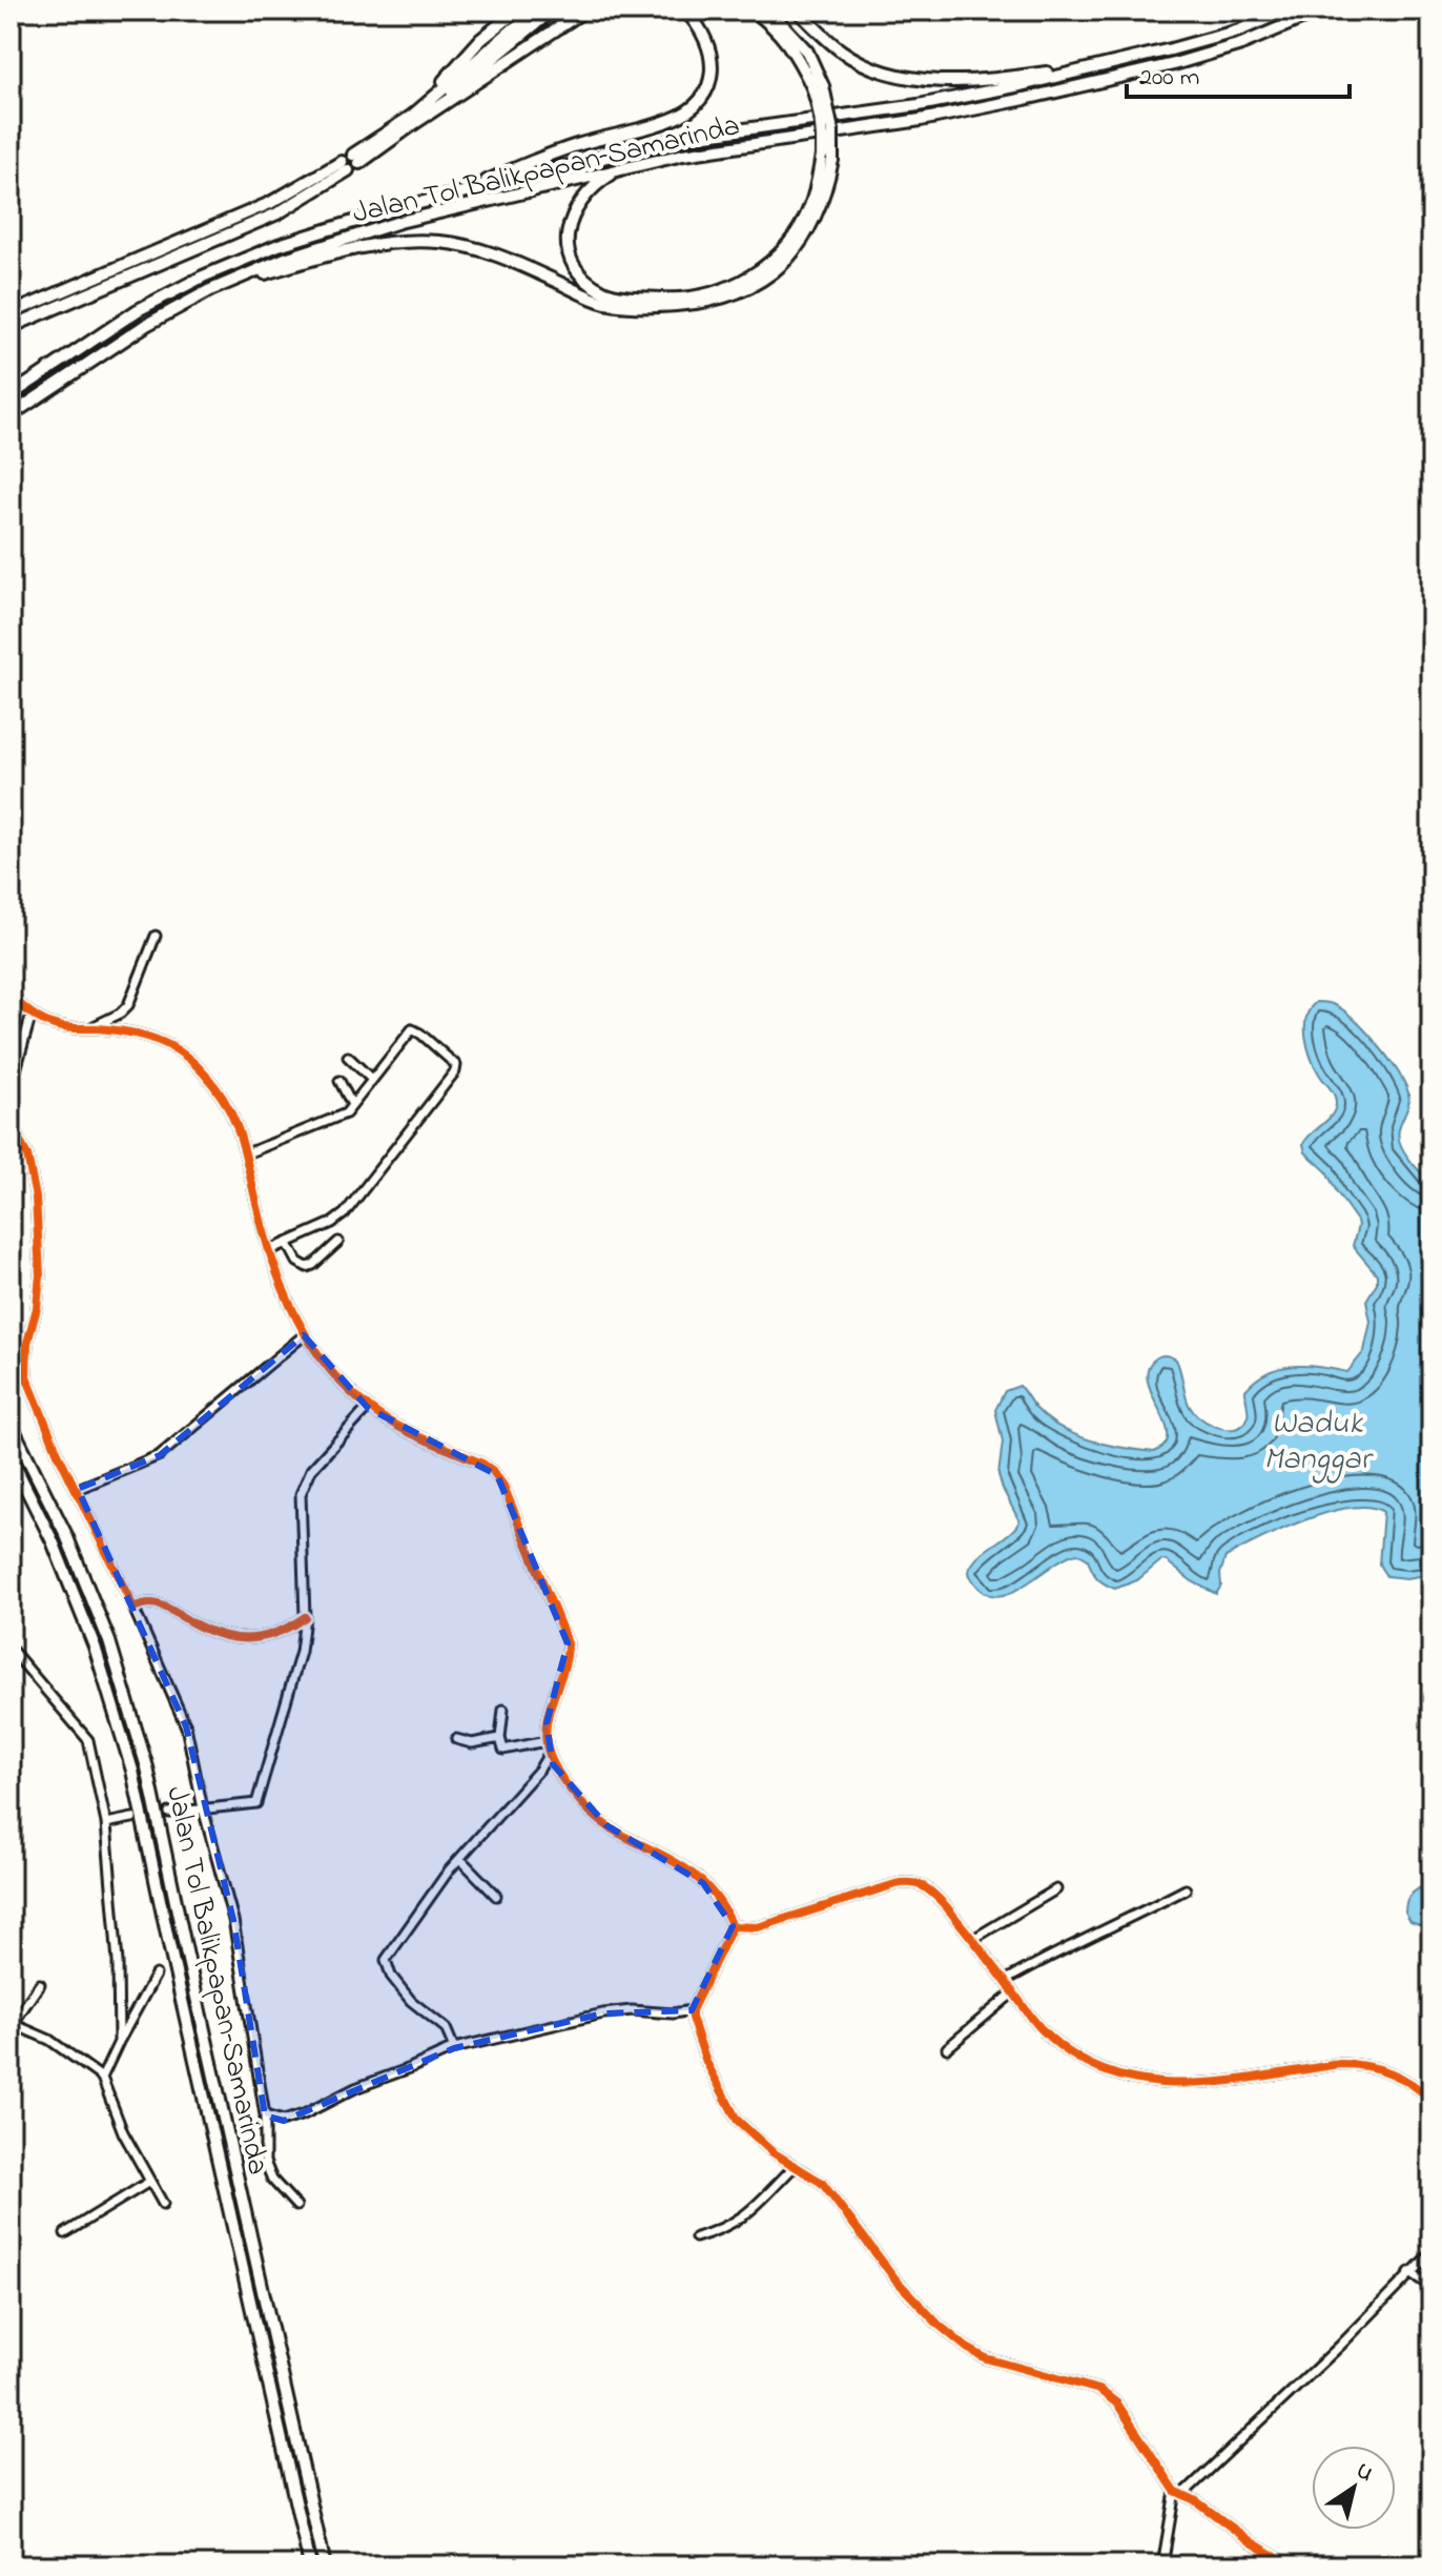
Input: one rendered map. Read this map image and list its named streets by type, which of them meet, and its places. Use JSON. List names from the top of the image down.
{
  "streets": {
    "highway": ["Jalan Tol Balikpapan–Samarinda"]
  },
  "water": ["Waduk Manggar"],
  "scale_bar": "200 m",
  "north": "top right"
}
